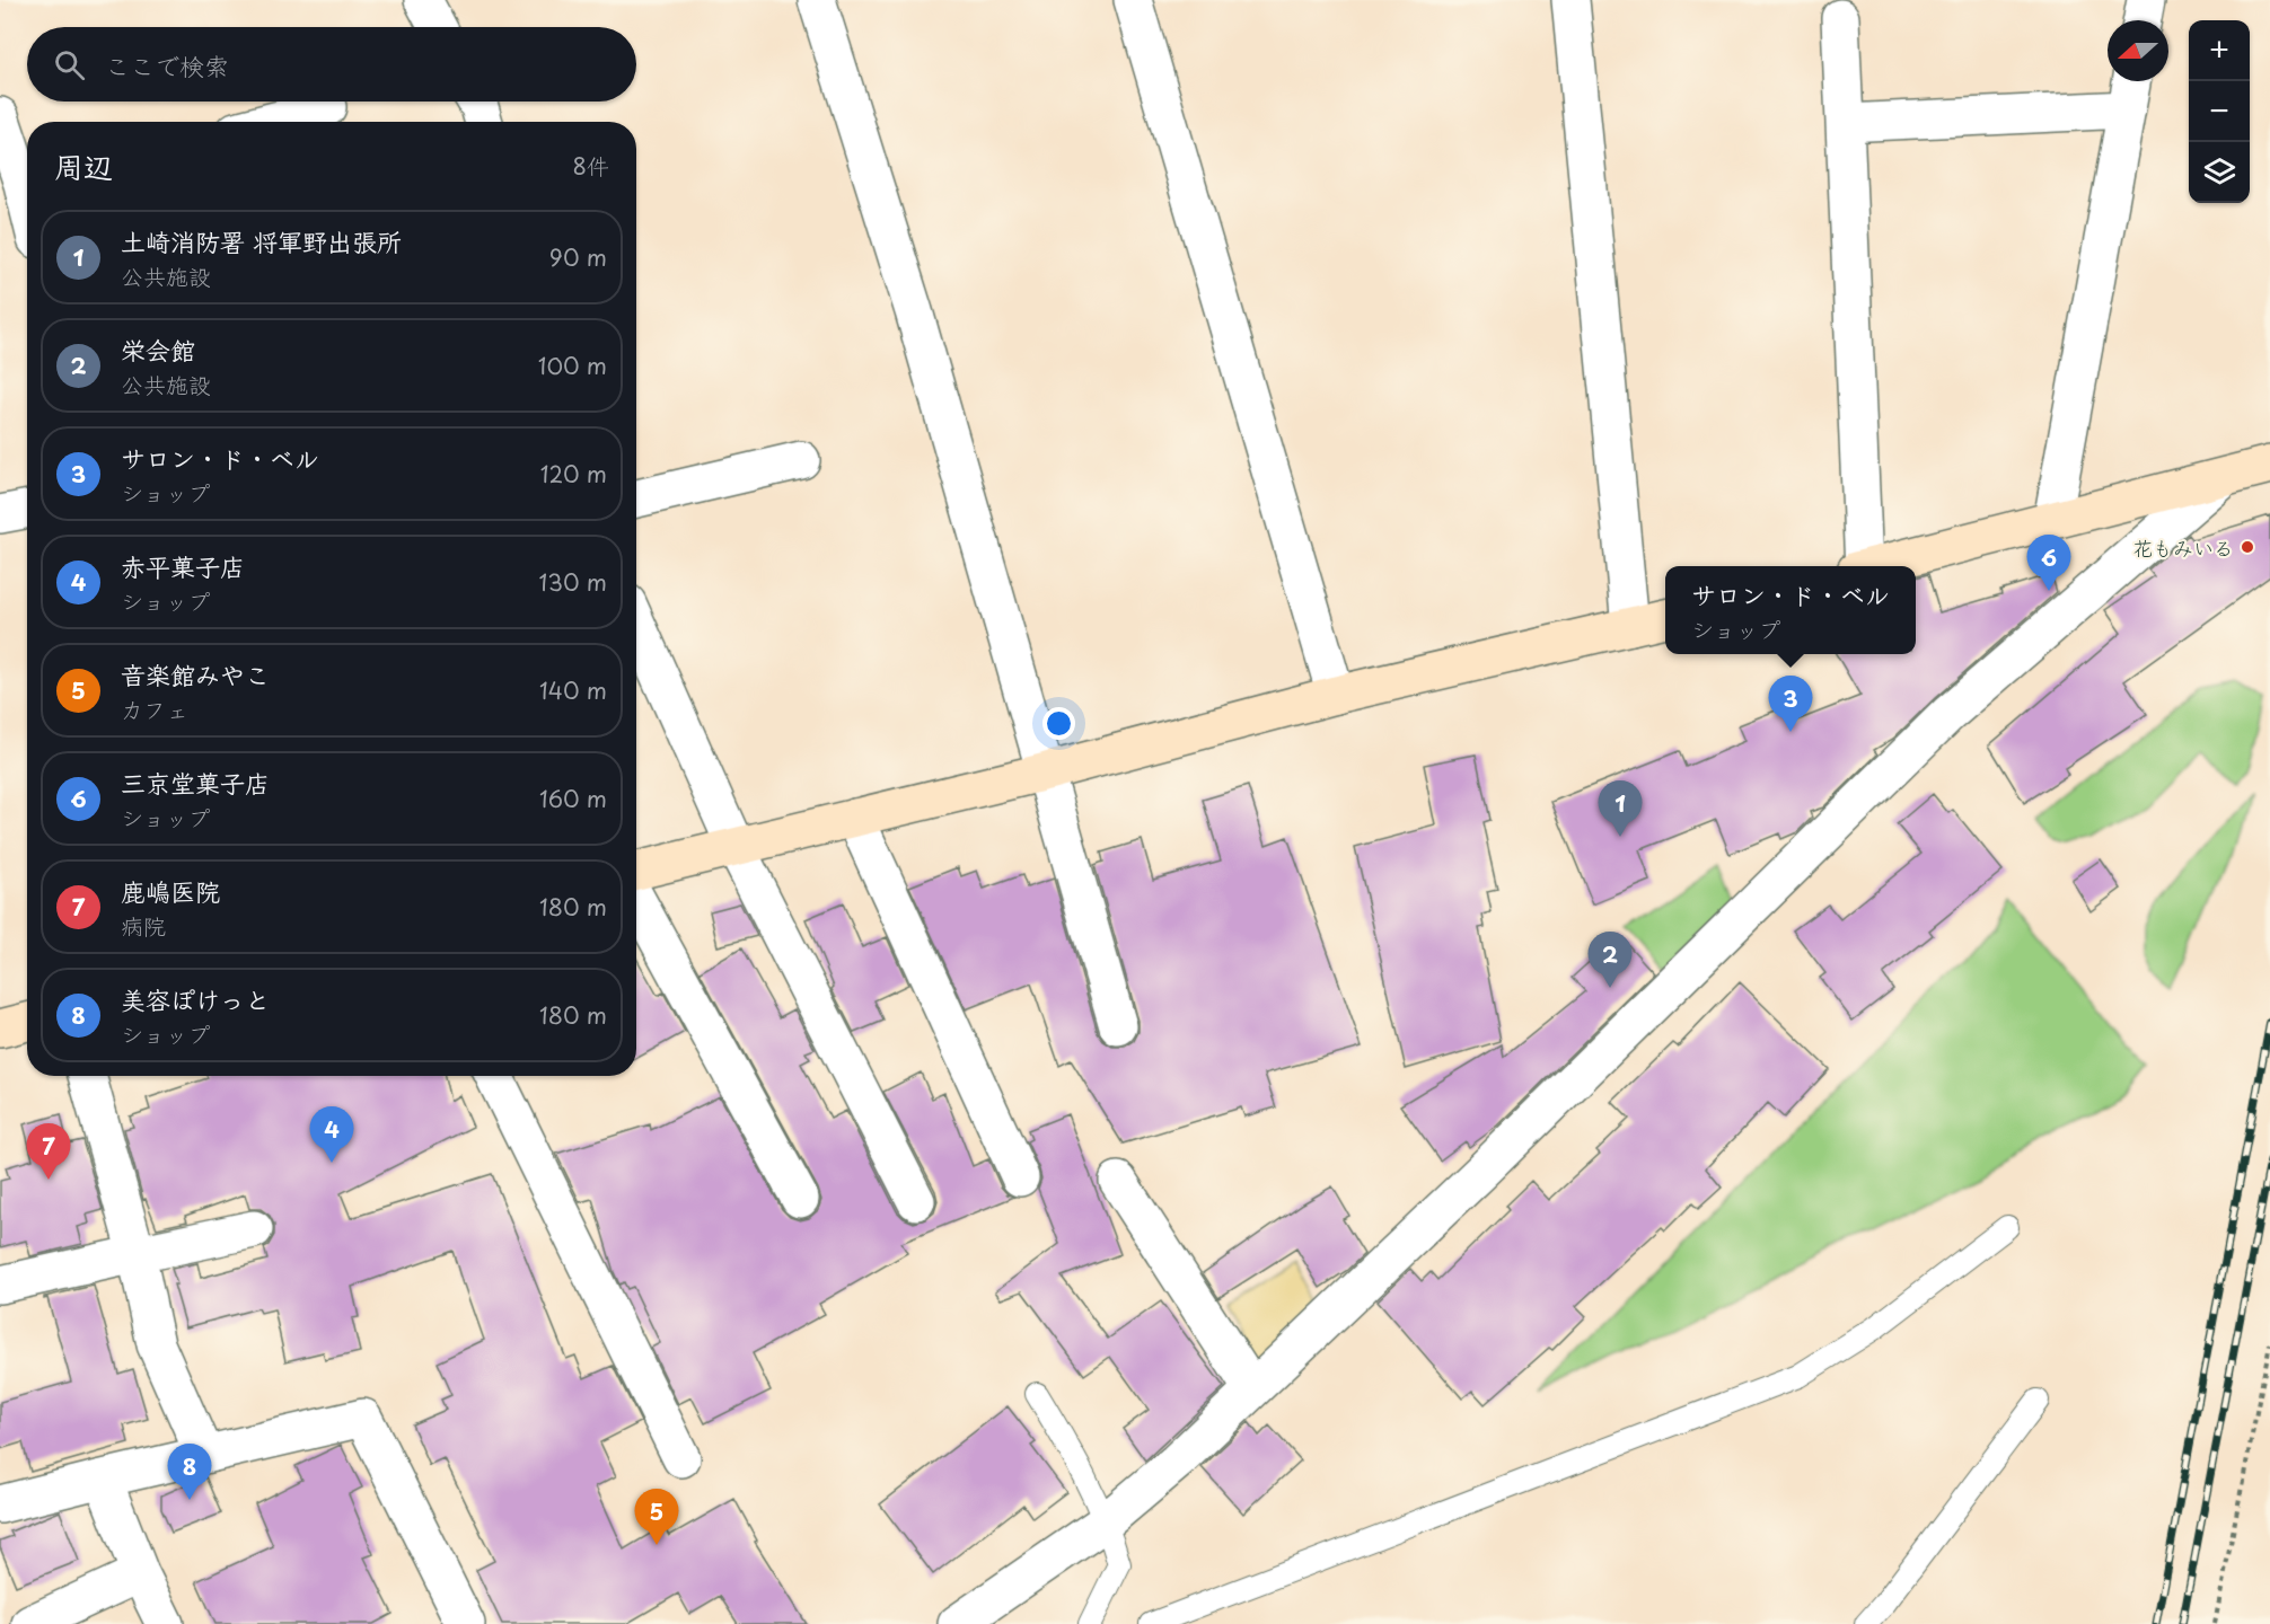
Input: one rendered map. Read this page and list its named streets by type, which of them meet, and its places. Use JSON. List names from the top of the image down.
{
  "places": ["花もみいる"],
  "north": "left",
  "page": {
    "map_buttons": ["+", "−"],
    "search": "ここで検索",
    "heading": ["周辺", "8件"],
    "list": [
      {
        "mark": "1",
        "name": "土崎消防署 将軍野出張所",
        "note": "公共施設",
        "value": "90 m"
      },
      {
        "mark": "2",
        "name": "栄会館",
        "note": "公共施設",
        "value": "100 m"
      },
      {
        "mark": "3",
        "name": "サロン・ド・ベル",
        "note": "ショップ",
        "value": "120 m"
      },
      {
        "mark": "4",
        "name": "赤平菓子店",
        "note": "ショップ",
        "value": "130 m"
      },
      {
        "mark": "5",
        "name": "音楽館みやこ",
        "note": "カフェ",
        "value": "140 m"
      },
      {
        "mark": "6",
        "name": "三京堂菓子店",
        "note": "ショップ",
        "value": "160 m"
      },
      {
        "mark": "7",
        "name": "鹿嶋医院",
        "note": "病院",
        "value": "180 m"
      },
      {
        "mark": "8",
        "name": "美容ぽけっと",
        "note": "ショップ",
        "value": "180 m"
      }
    ],
    "pins": [
      "6",
      "3",
      "1",
      "2",
      "4",
      "7",
      "8",
      "5"
    ],
    "popup": ["サロン・ド・ベル", "ショップ"]
  }
}
